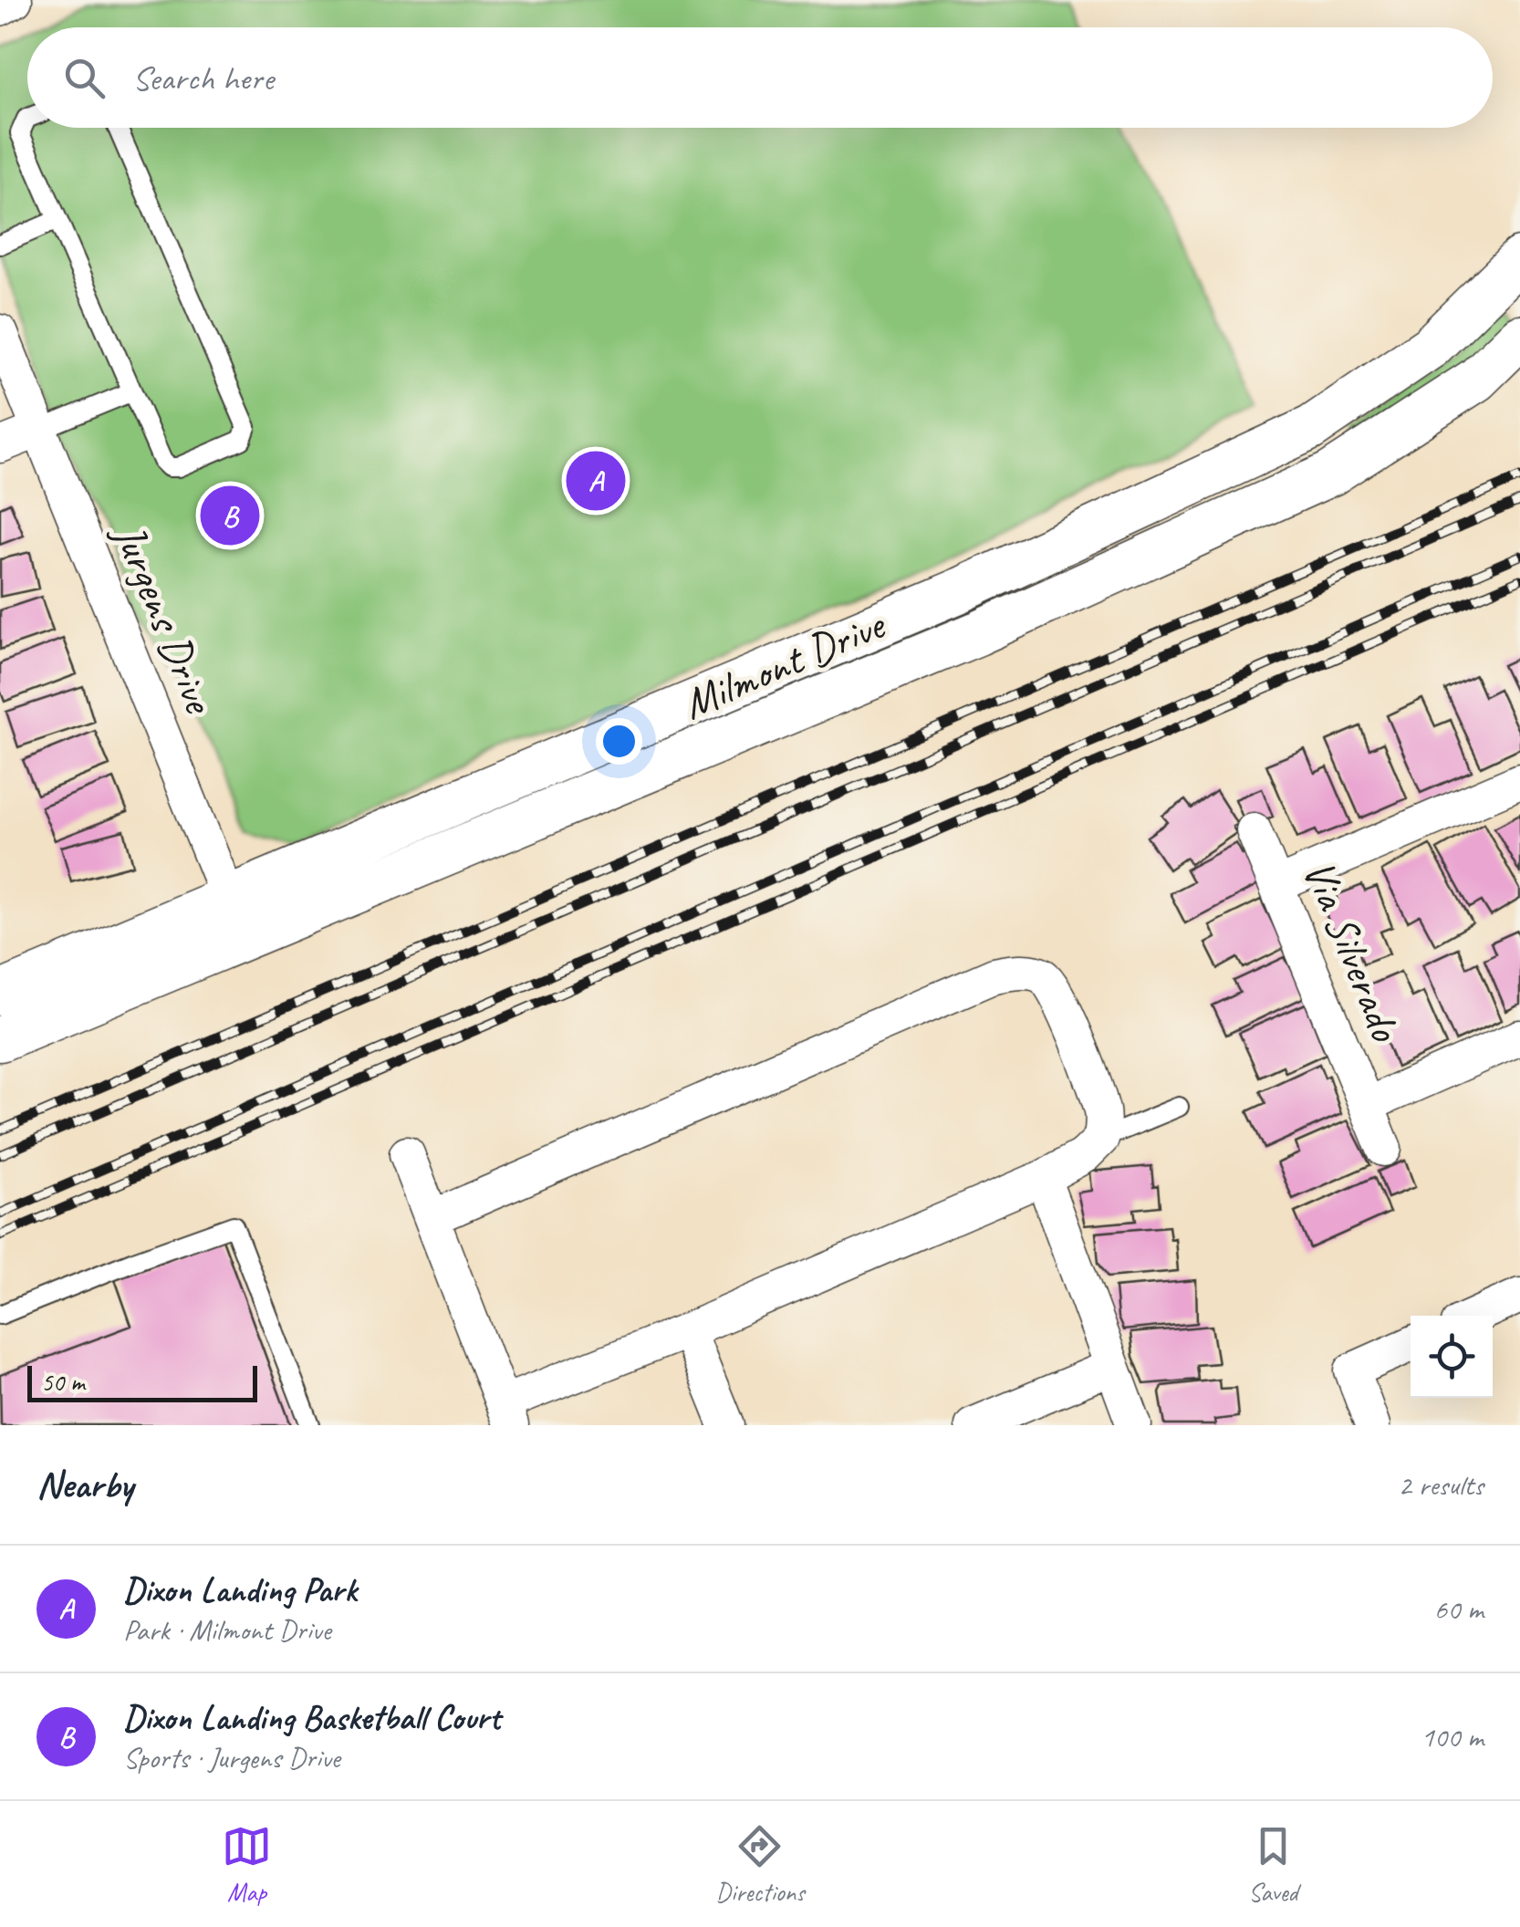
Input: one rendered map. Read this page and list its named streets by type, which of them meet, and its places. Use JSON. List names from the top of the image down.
{
  "streets": {
    "street": ["Jurgens Drive", "Milmont Drive", "Via Silverado"]
  },
  "crossings": [
    ["Jurgens Drive", "Milmont Drive"]
  ],
  "scale_bar": "50 m",
  "page": {
    "search": "Search here",
    "pins": ["A", "B"],
    "scale": "50 m",
    "heading": ["Nearby", "2 results"],
    "list": [
      {
        "mark": "A",
        "name": "Dixon Landing Park",
        "note": "Park · Milmont Drive",
        "value": "60 m"
      },
      {
        "mark": "B",
        "name": "Dixon Landing Basketball Court",
        "note": "Sports · Jurgens Drive",
        "value": "100 m"
      }
    ],
    "nav": ["Map", "Directions", "Saved"]
  }
}
